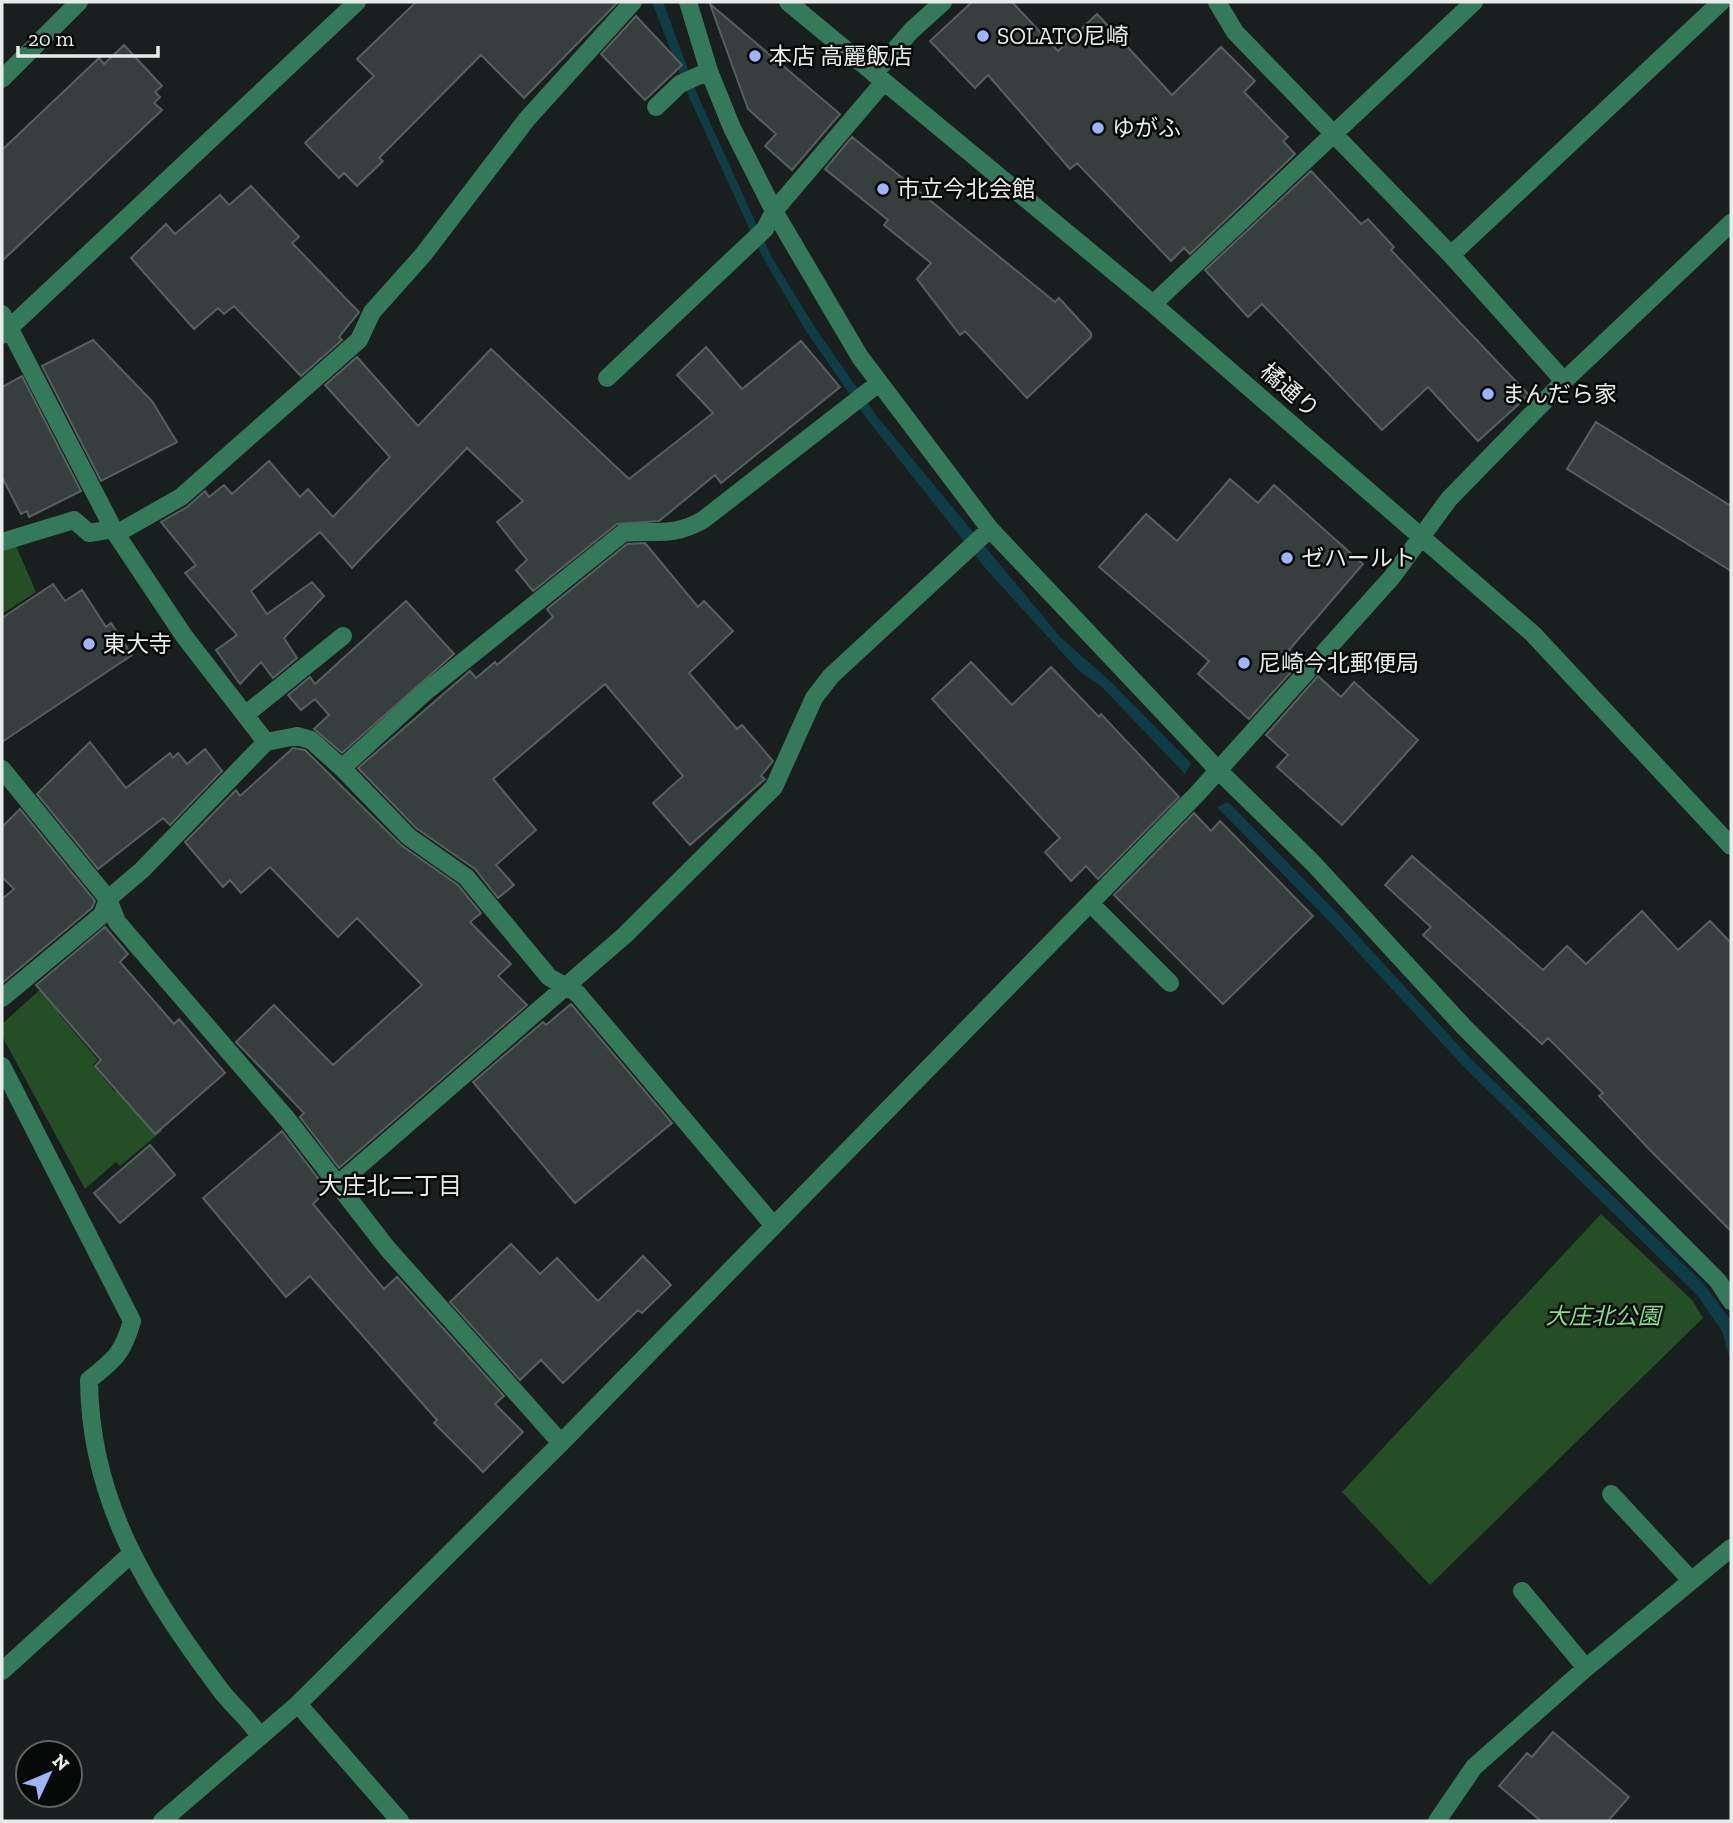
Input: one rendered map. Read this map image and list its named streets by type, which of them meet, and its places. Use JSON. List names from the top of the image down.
{
  "streets": {
    "street": ["橘通り"]
  },
  "districts": ["大庄北二丁目"],
  "parks": ["大庄北公園"],
  "places": [
    "SOLATO尼崎",
    "本店 高麗飯店",
    "ゆがふ",
    "市立今北会館",
    "まんだら家",
    "ゼハールト",
    "東大寺",
    "尼崎今北郵便局"
  ],
  "scale_bar": "20 m",
  "north": "top right"
}
